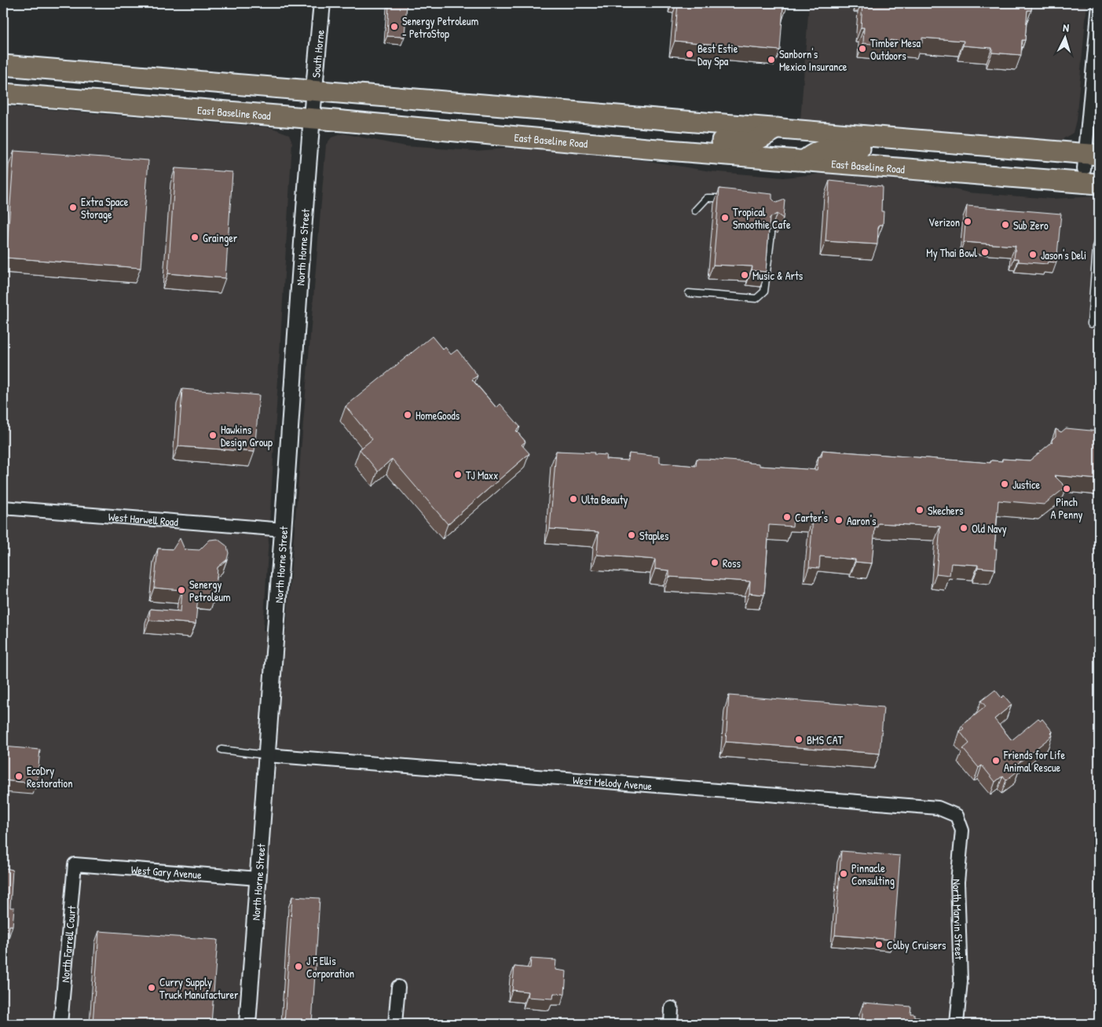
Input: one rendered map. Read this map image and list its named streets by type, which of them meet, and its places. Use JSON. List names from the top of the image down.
{
  "streets": {
    "main road": ["East Baseline Road"],
    "street": [
      "South Horne",
      "North Horne Street",
      "West Harwell Road",
      "West Melody Avenue",
      "West Gary Avenue",
      "North Marvin Street",
      "North Farrell Court"
    ]
  },
  "crossings": [
    ["South Horne", "East Baseline Road"],
    ["South Horne", "North Horne Street"],
    ["East Baseline Road", "North Horne Street"],
    ["North Horne Street", "West Harwell Road"],
    ["North Horne Street", "West Melody Avenue"],
    ["North Horne Street", "West Gary Avenue"],
    ["West Melody Avenue", "North Marvin Street"],
    ["West Gary Avenue", "North Farrell Court"]
  ],
  "places": [
    "Senergy Petroleum - PetroStop",
    "Timber Mesa Outdoors",
    "Best Estie Day Spa",
    "Sanborn's Mexico Insurance",
    "Extra Space Storage",
    "Tropical Smoothie Cafe",
    "Verizon",
    "Sub Zero",
    "Grainger",
    "My Thai Bowl",
    "Jason's Deli",
    "Music & Arts",
    "HomeGoods",
    "Hawkins Design Group",
    "TJ Maxx",
    "Justice",
    "Pinch A Penny",
    "Ulta Beauty",
    "Skechers",
    "Carter's",
    "Aaron's",
    "Old Navy",
    "Staples",
    "Ross",
    "Senergy Petroleum",
    "BMS CAT",
    "Friends for Life Animal Rescue",
    "EcoDry Restoration",
    "Pinnacle Consulting",
    "Colby Cruisers",
    "J F Ellis Corporation",
    "Curry Supply Truck Manufacturer"
  ],
  "north": "top"
}
